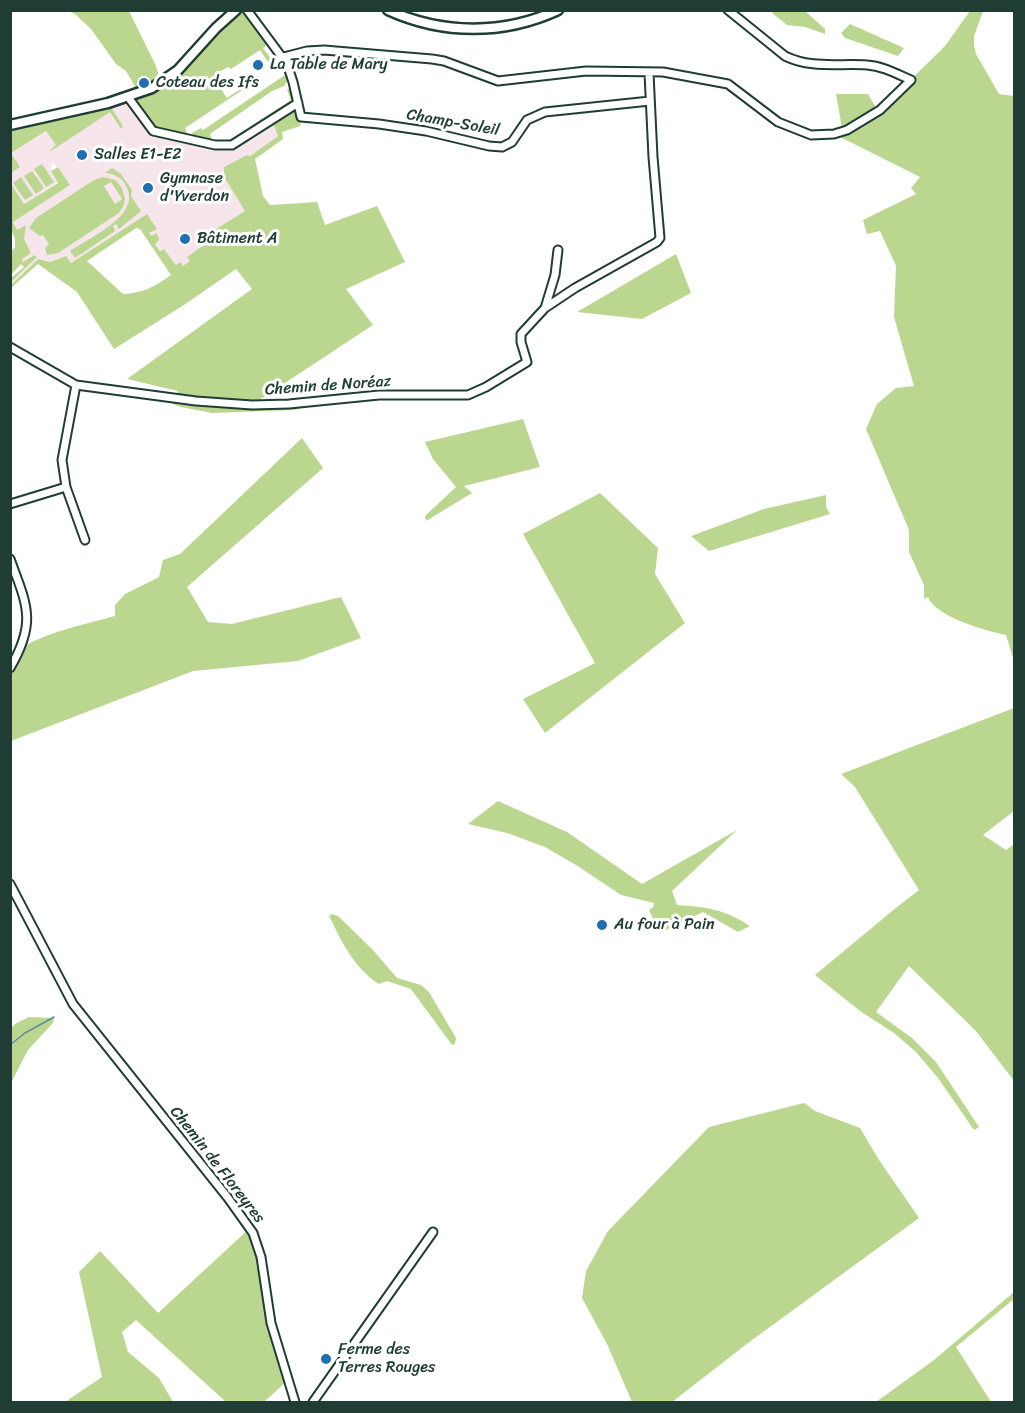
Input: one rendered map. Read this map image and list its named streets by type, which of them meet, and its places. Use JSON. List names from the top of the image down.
{
  "streets": {
    "street": ["Champ-Soleil", "Chemin de Noréaz", "Chemin de Floreyres"]
  },
  "places": [
    "La Table de Mary",
    "Coteau des Ifs",
    "Salles E1-E2",
    "Gymnase d'Yverdon",
    "Bâtiment A",
    "Au four à Pain",
    "Ferme des Terres Rouges"
  ]
}
